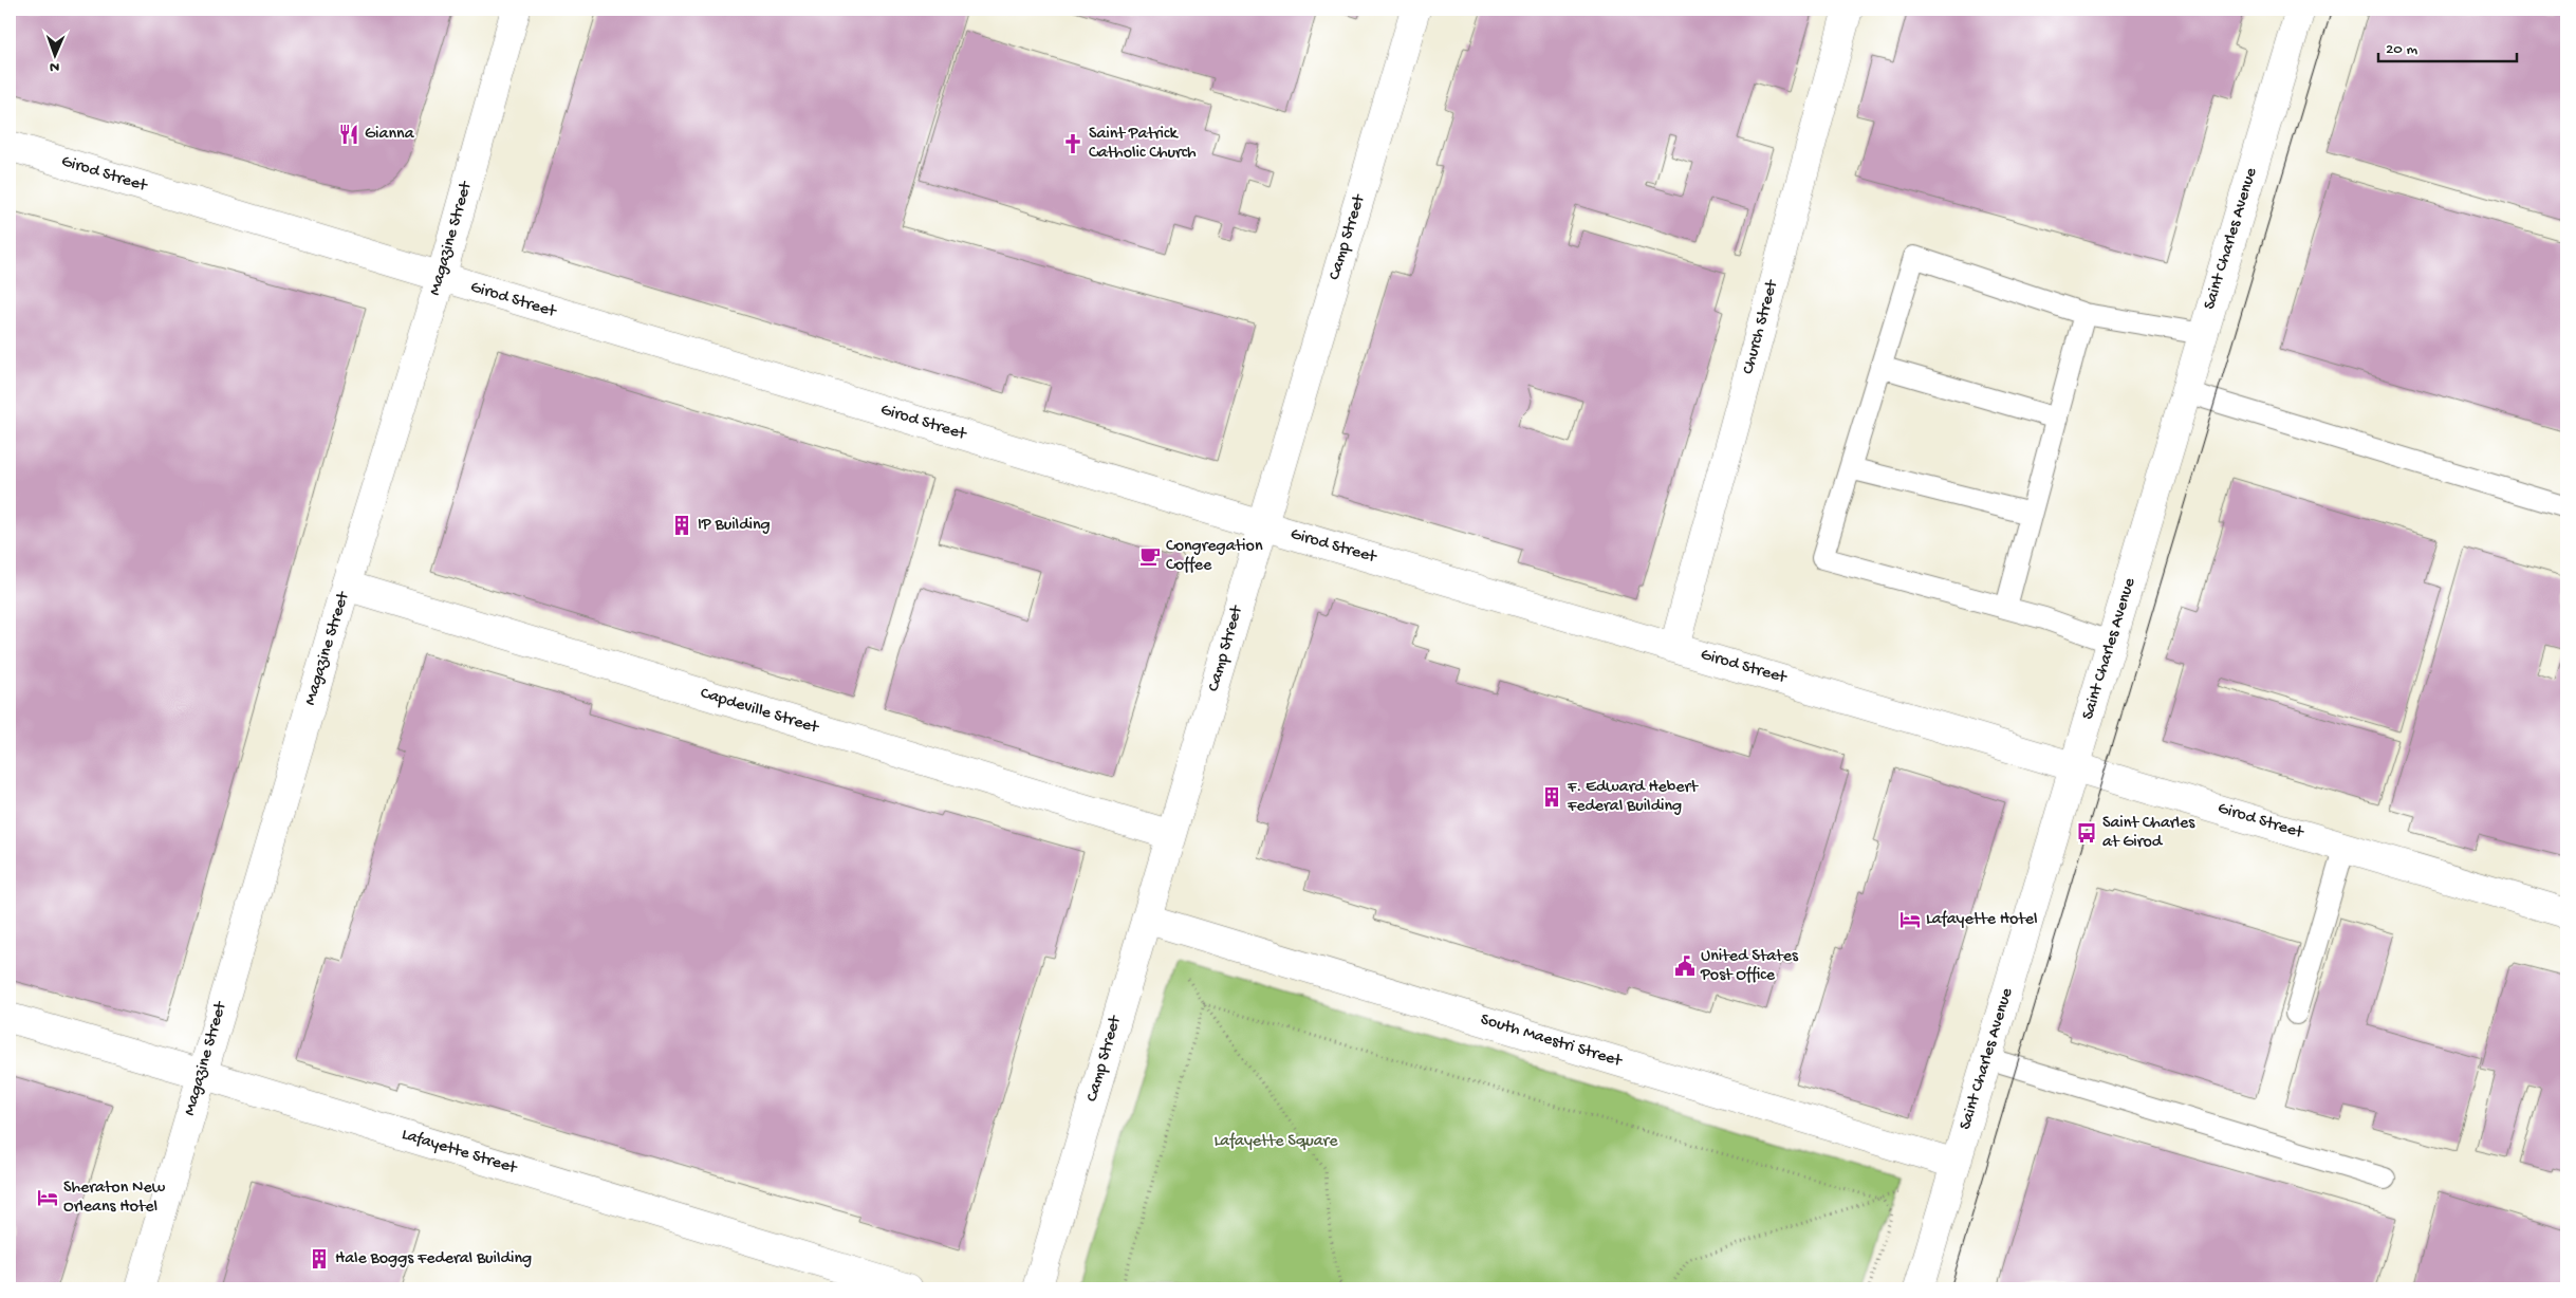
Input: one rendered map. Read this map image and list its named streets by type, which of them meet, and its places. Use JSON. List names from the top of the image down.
{
  "streets": {
    "street": [
      "Girod Street",
      "Camp Street",
      "Magazine Street",
      "Saint Charles Avenue",
      "Church Street",
      "Capdeville Street",
      "South Maestri Street",
      "Lafayette Street"
    ]
  },
  "crossings": [
    ["Girod Street", "Camp Street"],
    ["Girod Street", "Magazine Street"],
    ["Girod Street", "Saint Charles Avenue"],
    ["Girod Street", "Church Street"],
    ["Camp Street", "Capdeville Street"],
    ["Camp Street", "South Maestri Street"],
    ["Magazine Street", "Capdeville Street"],
    ["Magazine Street", "Lafayette Street"],
    ["Saint Charles Avenue", "South Maestri Street"]
  ],
  "parks": ["Lafayette Square"],
  "places": {
    "restaurant": ["Gianna"],
    "church": ["Saint Patrick Catholic Church"],
    "building": ["IP Building", "F. Edward Hebert Federal Building", "Hale Boggs Federal Building"],
    "cafe": ["Congregation Coffee"],
    "bus stop": ["Saint Charles at Girod"],
    "hotel": ["Lafayette Hotel", "Sheraton New Orleans Hotel"],
    "public building": ["United States Post Office"]
  },
  "scale_bar": "20 m",
  "north": "bottom"
}
